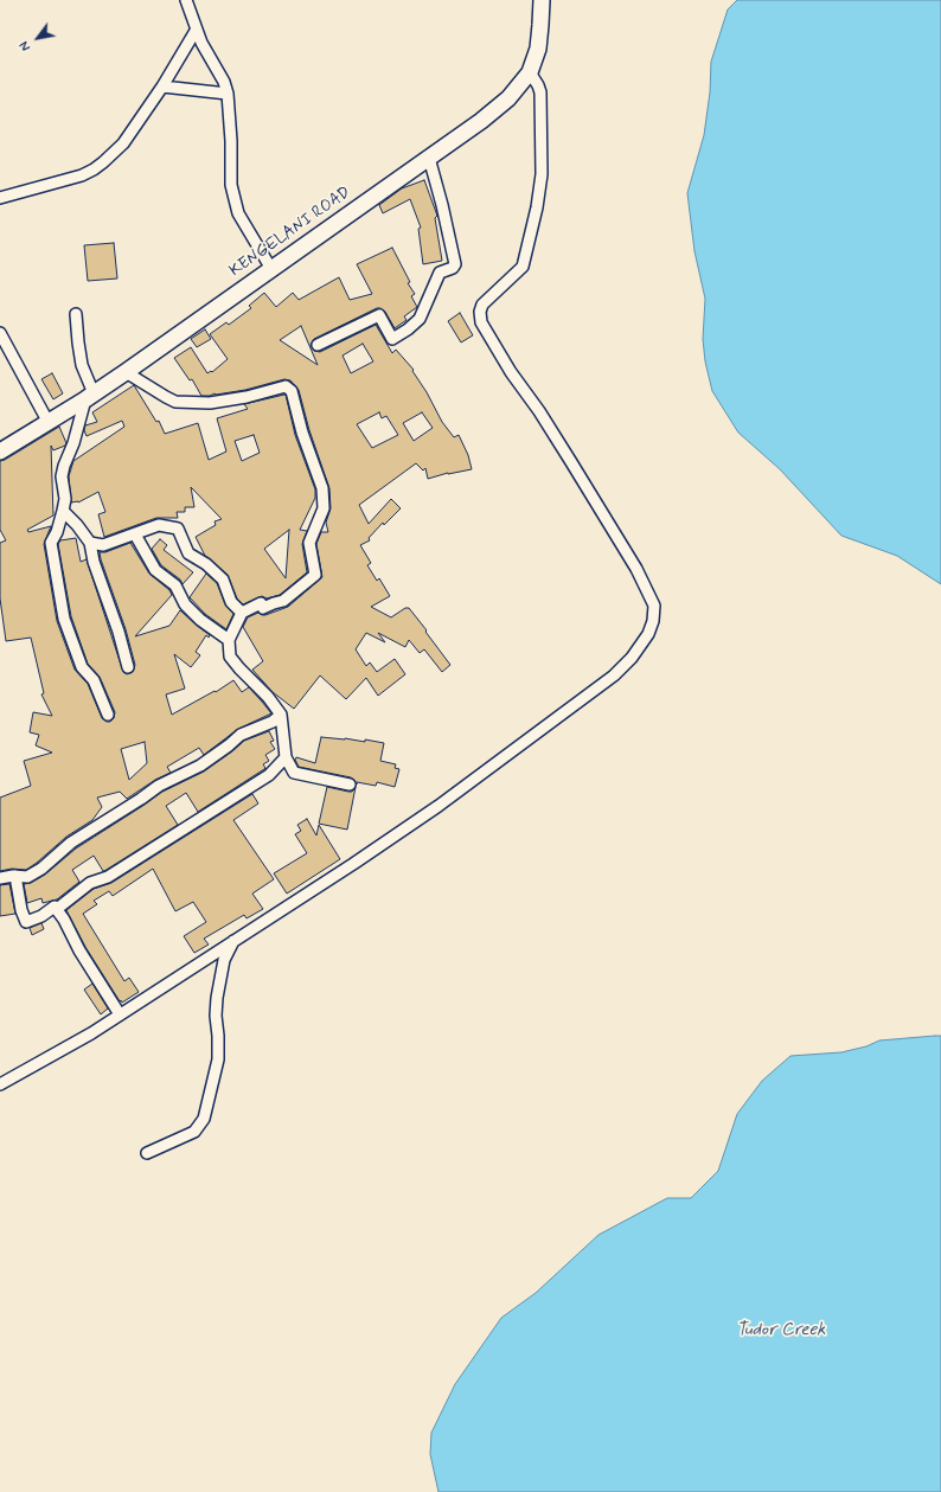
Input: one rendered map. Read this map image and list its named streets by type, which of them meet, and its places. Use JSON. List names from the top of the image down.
{
  "streets": {
    "main road": ["KENGELANI ROAD"]
  },
  "water": ["Tudor Creek"],
  "north": "bottom left"
}
